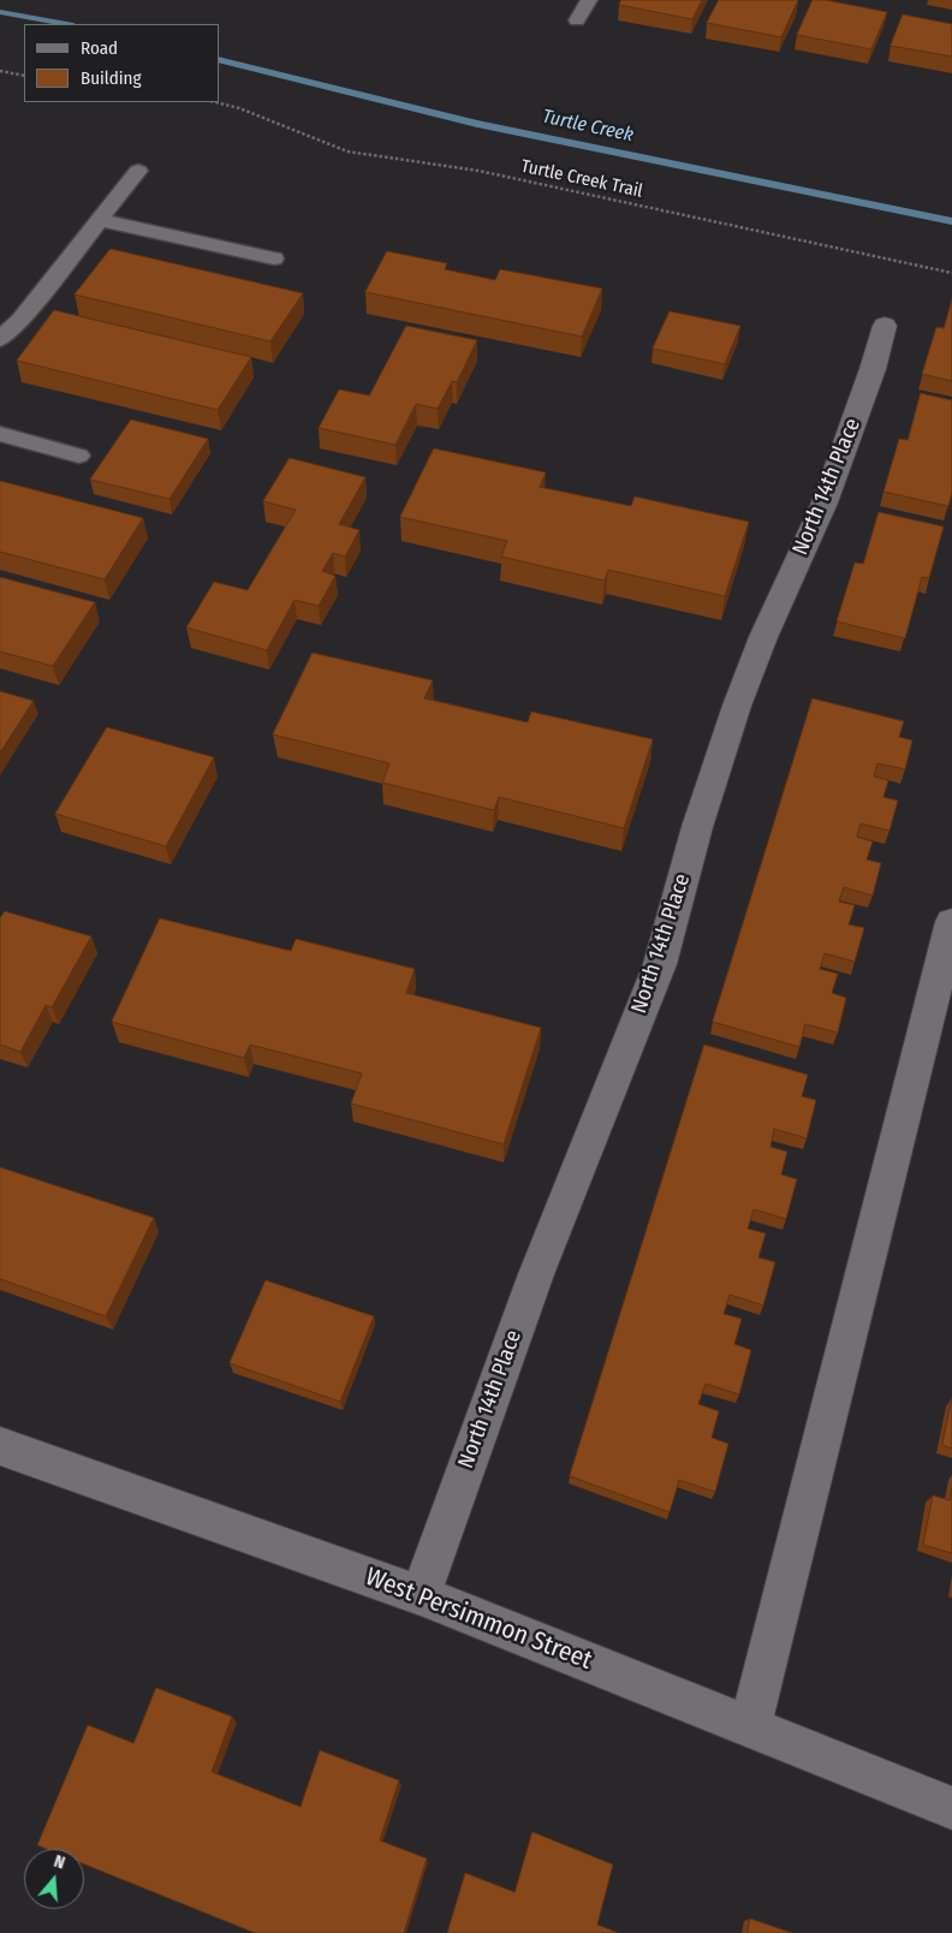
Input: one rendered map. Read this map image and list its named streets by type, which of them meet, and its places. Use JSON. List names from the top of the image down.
{
  "streets": {
    "street": ["North 14th Place", "West Persimmon Street"],
    "path": ["Turtle Creek Trail"]
  },
  "crossings": [
    ["North 14th Place", "West Persimmon Street"]
  ],
  "water": ["Turtle Creek"],
  "legend": ["Road", "Building"],
  "north": "top"
}
